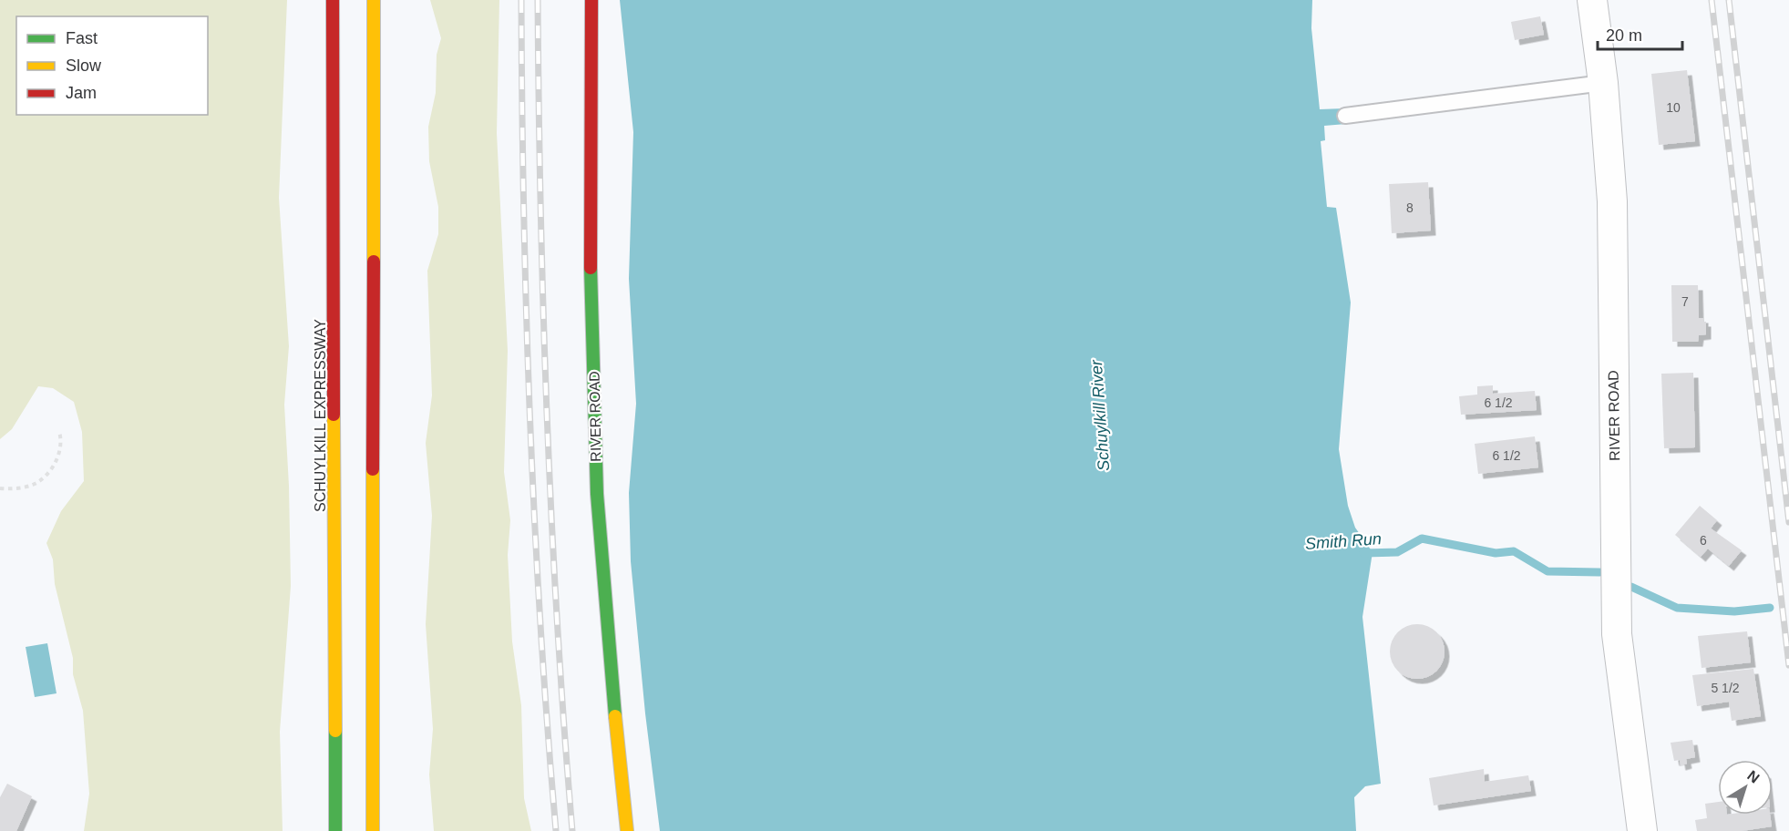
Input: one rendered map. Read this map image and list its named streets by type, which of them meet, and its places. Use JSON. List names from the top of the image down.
{
  "streets": {
    "main road": ["SCHUYLKILL EXPRESSWAY", "RIVER ROAD"]
  },
  "water": ["Schuylkill River", "Smith Run"],
  "house_numbers": [
    "10",
    "8",
    "7",
    "6 1/2",
    "6 1/2",
    "6",
    "5 1/2"
  ],
  "legend": ["Fast", "Slow", "Jam"],
  "scale_bar": "20 m",
  "north": "top right"
}
